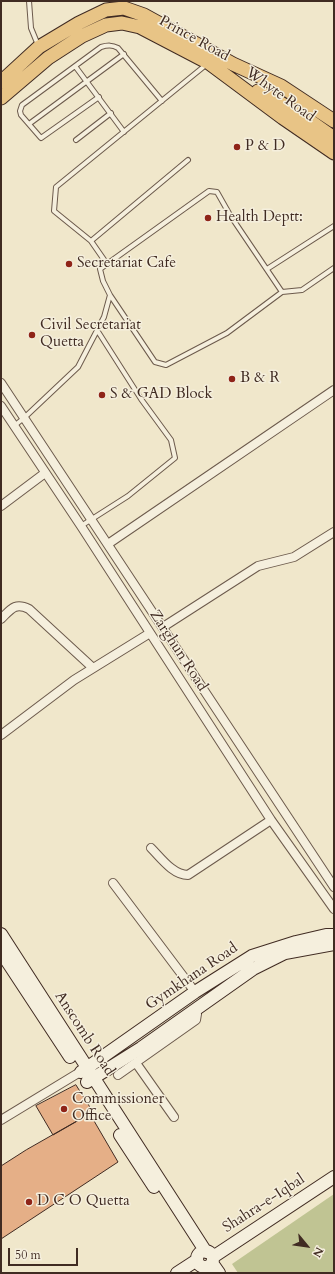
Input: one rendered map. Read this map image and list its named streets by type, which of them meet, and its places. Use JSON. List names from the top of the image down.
{
  "streets": {
    "main road": ["Prince Road", "Whyte Road"],
    "street": [
      "Zarghun Road",
      "Gymkhana Road",
      "Anscomb Road",
      "Shahra-e-Iqbal"
    ]
  },
  "crossings": [
    ["Prince Road", "Whyte Road"],
    ["Gymkhana Road", "Anscomb Road"],
    ["Anscomb Road", "Shahra-e-Iqbal"]
  ],
  "places": [
    "P & D",
    "Health Deptt:",
    "Secretariat Cafe",
    "Civil Secretariat Quetta",
    "B & R",
    "S & GAD Block",
    "Commissioner Office",
    "D C O Quetta"
  ],
  "scale_bar": "50 m",
  "north": "bottom right"
}
